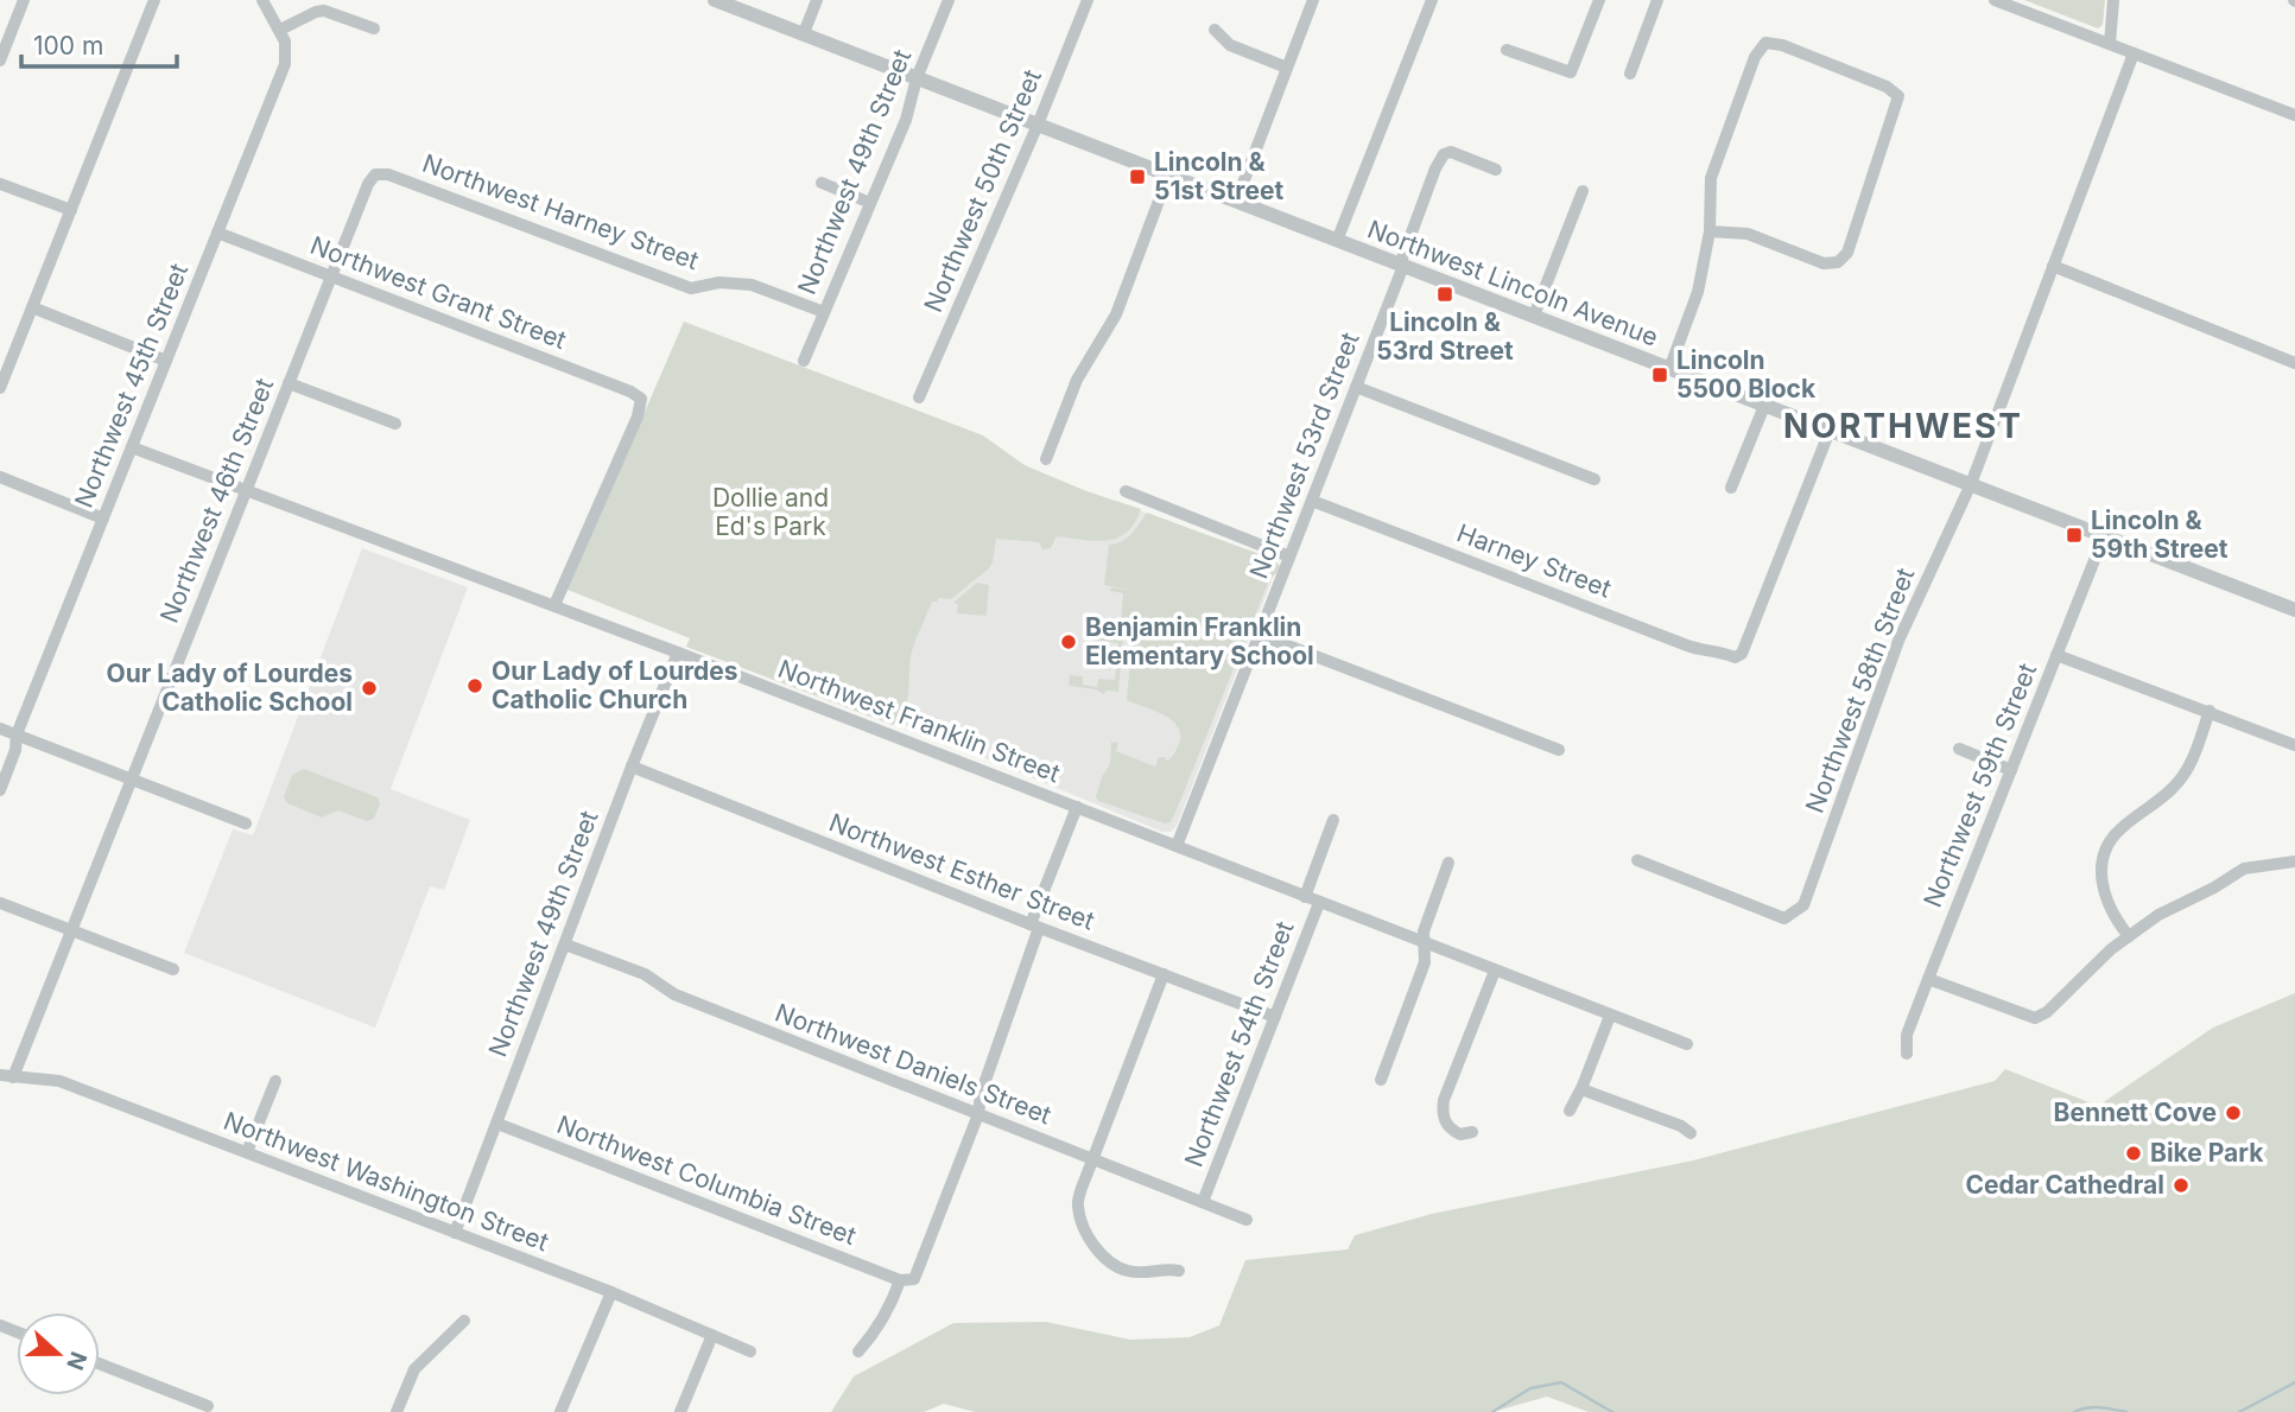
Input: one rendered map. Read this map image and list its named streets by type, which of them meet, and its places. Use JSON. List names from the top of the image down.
{
  "streets": {
    "street": [
      "Northwest 49th Street",
      "Northwest 50th Street",
      "Northwest Harney Street",
      "Northwest Lincoln Avenue",
      "Northwest Grant Street",
      "Northwest 45th Street",
      "Northwest 53rd Street",
      "Northwest 46th Street",
      "Harney Street",
      "Northwest 58th Street",
      "Northwest Franklin Street",
      "Northwest 59th Street",
      "Northwest Esther Street",
      "Northwest 54th Street",
      "Northwest Daniels Street",
      "Northwest Columbia Street",
      "Northwest Washington Street"
    ]
  },
  "crossings": [
    ["Northwest 49th Street", "Northwest Harney Street"],
    ["Northwest 49th Street", "Northwest Lincoln Avenue"],
    ["Northwest 49th Street", "Northwest Franklin Street"],
    ["Northwest 49th Street", "Northwest Esther Street"],
    ["Northwest 49th Street", "Northwest Daniels Street"],
    ["Northwest 49th Street", "Northwest Columbia Street"],
    ["Northwest 49th Street", "Northwest Washington Street"],
    ["Northwest 50th Street", "Northwest Lincoln Avenue"],
    ["Northwest Harney Street", "Northwest 46th Street"],
    ["Northwest Lincoln Avenue", "Northwest 53rd Street"],
    ["Northwest Lincoln Avenue", "Harney Street"],
    ["Northwest Lincoln Avenue", "Northwest 58th Street"],
    ["Northwest Lincoln Avenue", "Northwest 59th Street"],
    ["Northwest Grant Street", "Northwest 45th Street"],
    ["Northwest Grant Street", "Northwest 46th Street"],
    ["Northwest Grant Street", "Northwest Franklin Street"],
    ["Northwest 45th Street", "Northwest Franklin Street"],
    ["Northwest 53rd Street", "Harney Street"],
    ["Northwest 53rd Street", "Northwest Franklin Street"],
    ["Northwest 46th Street", "Northwest Franklin Street"],
    ["Northwest 46th Street", "Northwest Washington Street"],
    ["Northwest Franklin Street", "Northwest 54th Street"],
    ["Northwest Esther Street", "Northwest 54th Street"],
    ["Northwest 54th Street", "Northwest Daniels Street"]
  ],
  "districts": ["NORTHWEST"],
  "parks": ["Dollie and Ed's Park"],
  "places": {
    "transit": [
      "Lincoln & 51st Street",
      "Lincoln & 53rd Street",
      "Lincoln 5500 Block",
      "Lincoln & 59th Street"
    ],
    "other": [
      "Benjamin Franklin Elementary School",
      "Our Lady of Lourdes Catholic Church",
      "Our Lady of Lourdes Catholic School",
      "Bennett Cove",
      "Bike Park",
      "Cedar Cathedral"
    ]
  },
  "scale_bar": "100 m",
  "north": "right"
}
